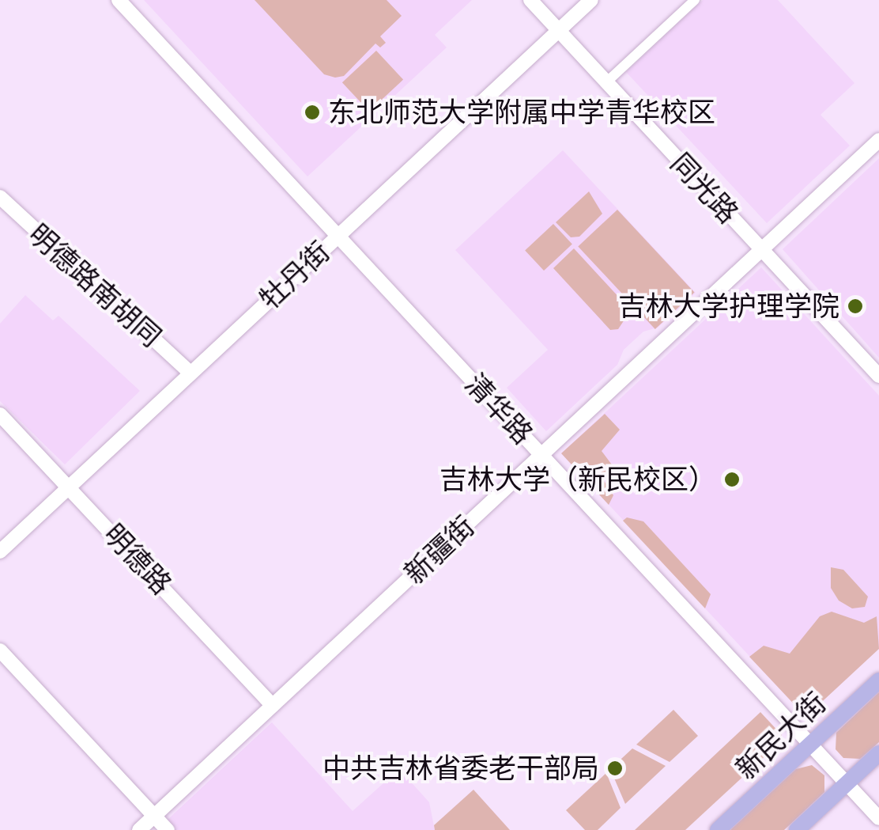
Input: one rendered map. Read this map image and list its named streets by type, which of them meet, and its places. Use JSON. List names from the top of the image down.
{
  "streets": {
    "main road": ["新民大街"],
    "street": [
      "同光路",
      "牡丹街",
      "明德路南胡同",
      "清华路",
      "新疆街",
      "明德路"
    ]
  },
  "crossings": [
    ["同光路", "牡丹街"],
    ["同光路", "新疆街"],
    ["牡丹街", "明德路南胡同"],
    ["牡丹街", "清华路"],
    ["牡丹街", "明德路"],
    ["清华路", "新疆街"],
    ["清华路", "新民大街"],
    ["新疆街", "明德路"]
  ],
  "places": [
    "东北师范大学附属中学青华校区",
    "吉林大学护理学院",
    "吉林大学（新民校区）",
    "中共吉林省委老干部局"
  ]
}
